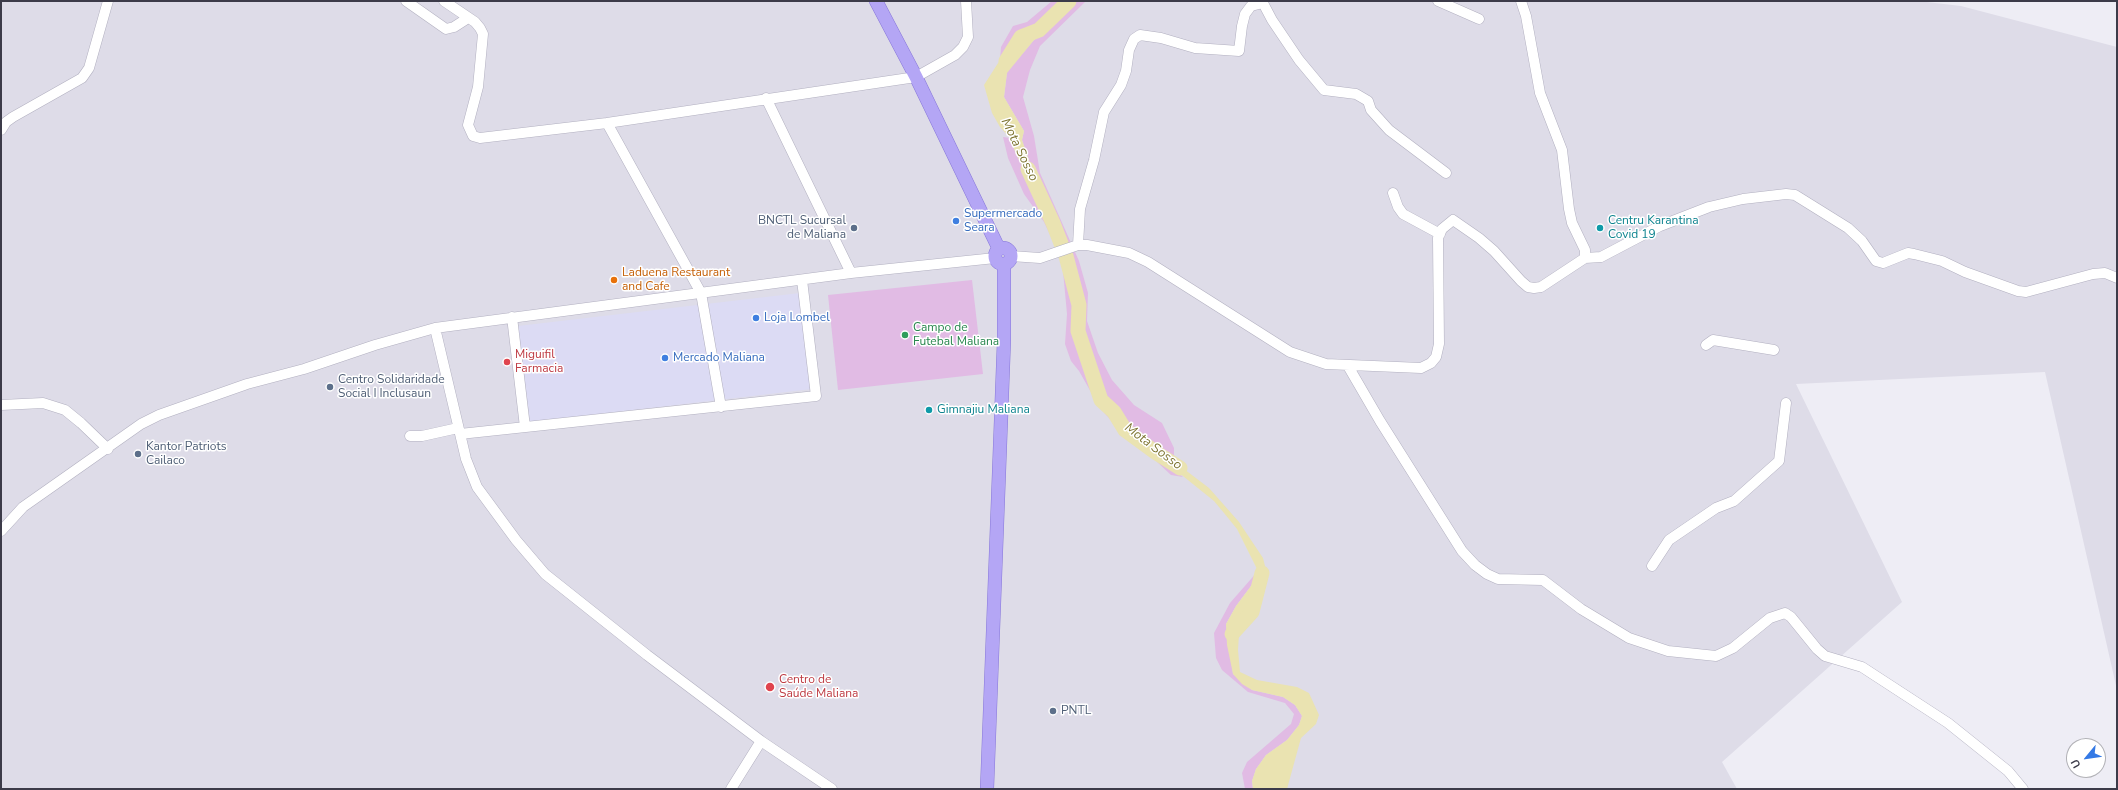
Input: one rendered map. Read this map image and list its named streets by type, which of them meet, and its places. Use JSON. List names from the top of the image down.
{
  "water": ["Mota Sosso"],
  "places": [
    "Supermercado Seara",
    "BNCTL Sucursal de Maliana",
    "Centru Karantina Covid 19",
    "Laduena Restaurant and Cafe",
    "Loja Lombel",
    "Campo de Futebal Maliana",
    "Mercado Maliana",
    "Miguifil Farmacia",
    "Centro Solidaridade Social I Inclusaun",
    "Gimnajiu Maliana",
    "Kantor Patriots Cailaco",
    "Centro de Saúde Maliana",
    "PNTL"
  ],
  "north": "bottom left"
}
